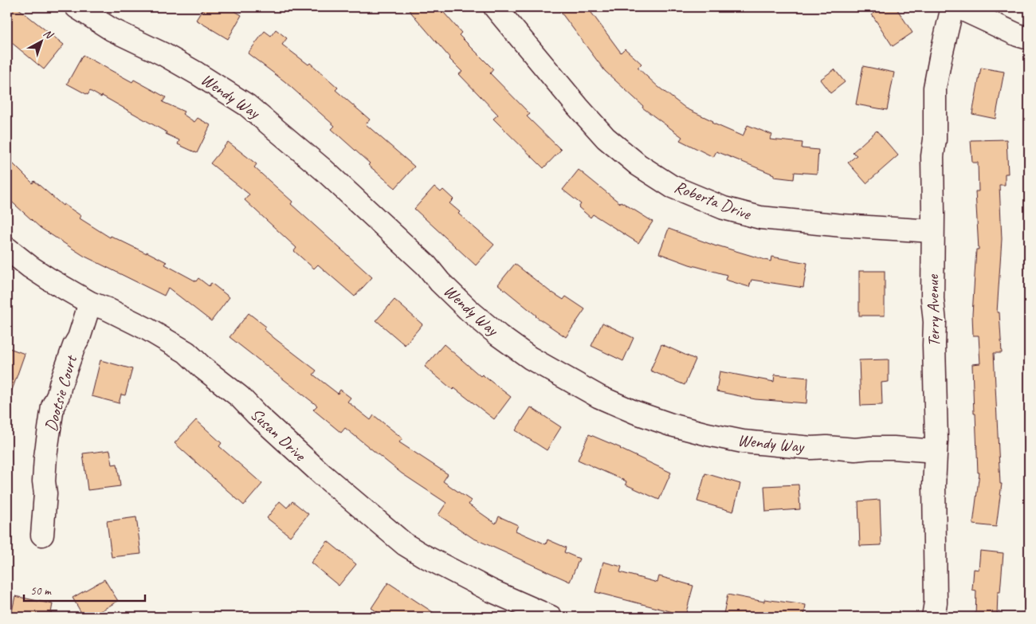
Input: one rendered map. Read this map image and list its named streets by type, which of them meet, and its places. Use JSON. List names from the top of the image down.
{
  "streets": {
    "street": [
      "Wendy Way",
      "Roberta Drive",
      "Terry Avenue",
      "Dootsie Court",
      "Susan Drive"
    ]
  },
  "crossings": [
    ["Wendy Way", "Terry Avenue"],
    ["Roberta Drive", "Terry Avenue"],
    ["Dootsie Court", "Susan Drive"]
  ],
  "scale_bar": "50 m",
  "north": "top right"
}
